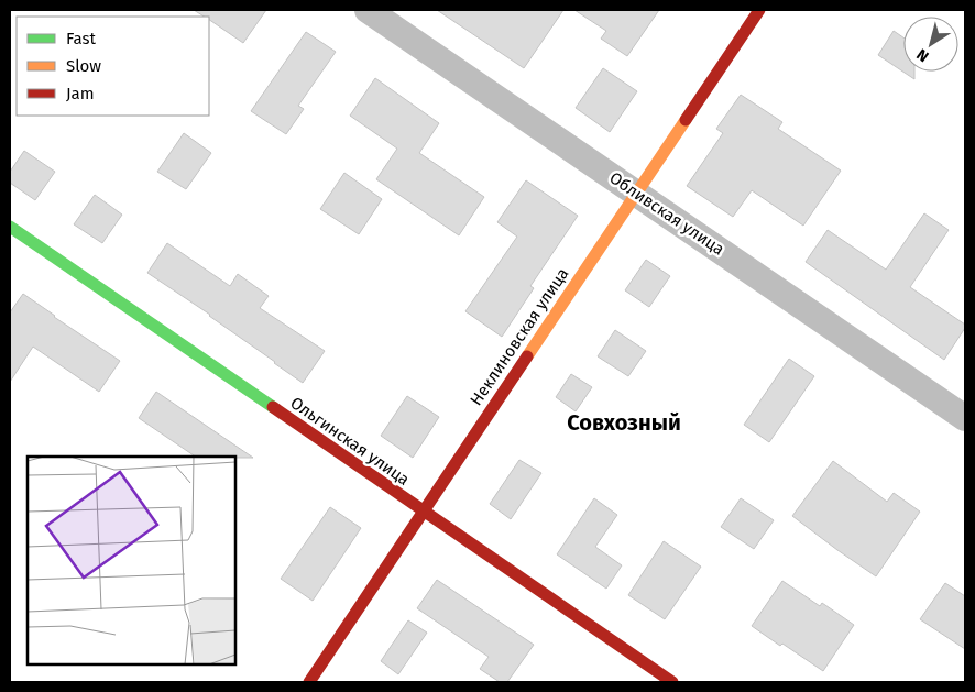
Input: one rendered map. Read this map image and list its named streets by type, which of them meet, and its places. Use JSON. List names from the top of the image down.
{
  "streets": {
    "street": ["Обливская улица", "Неклиновская улица", "Ольгинская улица"]
  },
  "crossings": [
    ["Обливская улица", "Неклиновская улица"],
    ["Неклиновская улица", "Ольгинская улица"]
  ],
  "districts": ["Совхозный"],
  "legend": ["Fast", "Slow", "Jam"],
  "north": "bottom left"
}
